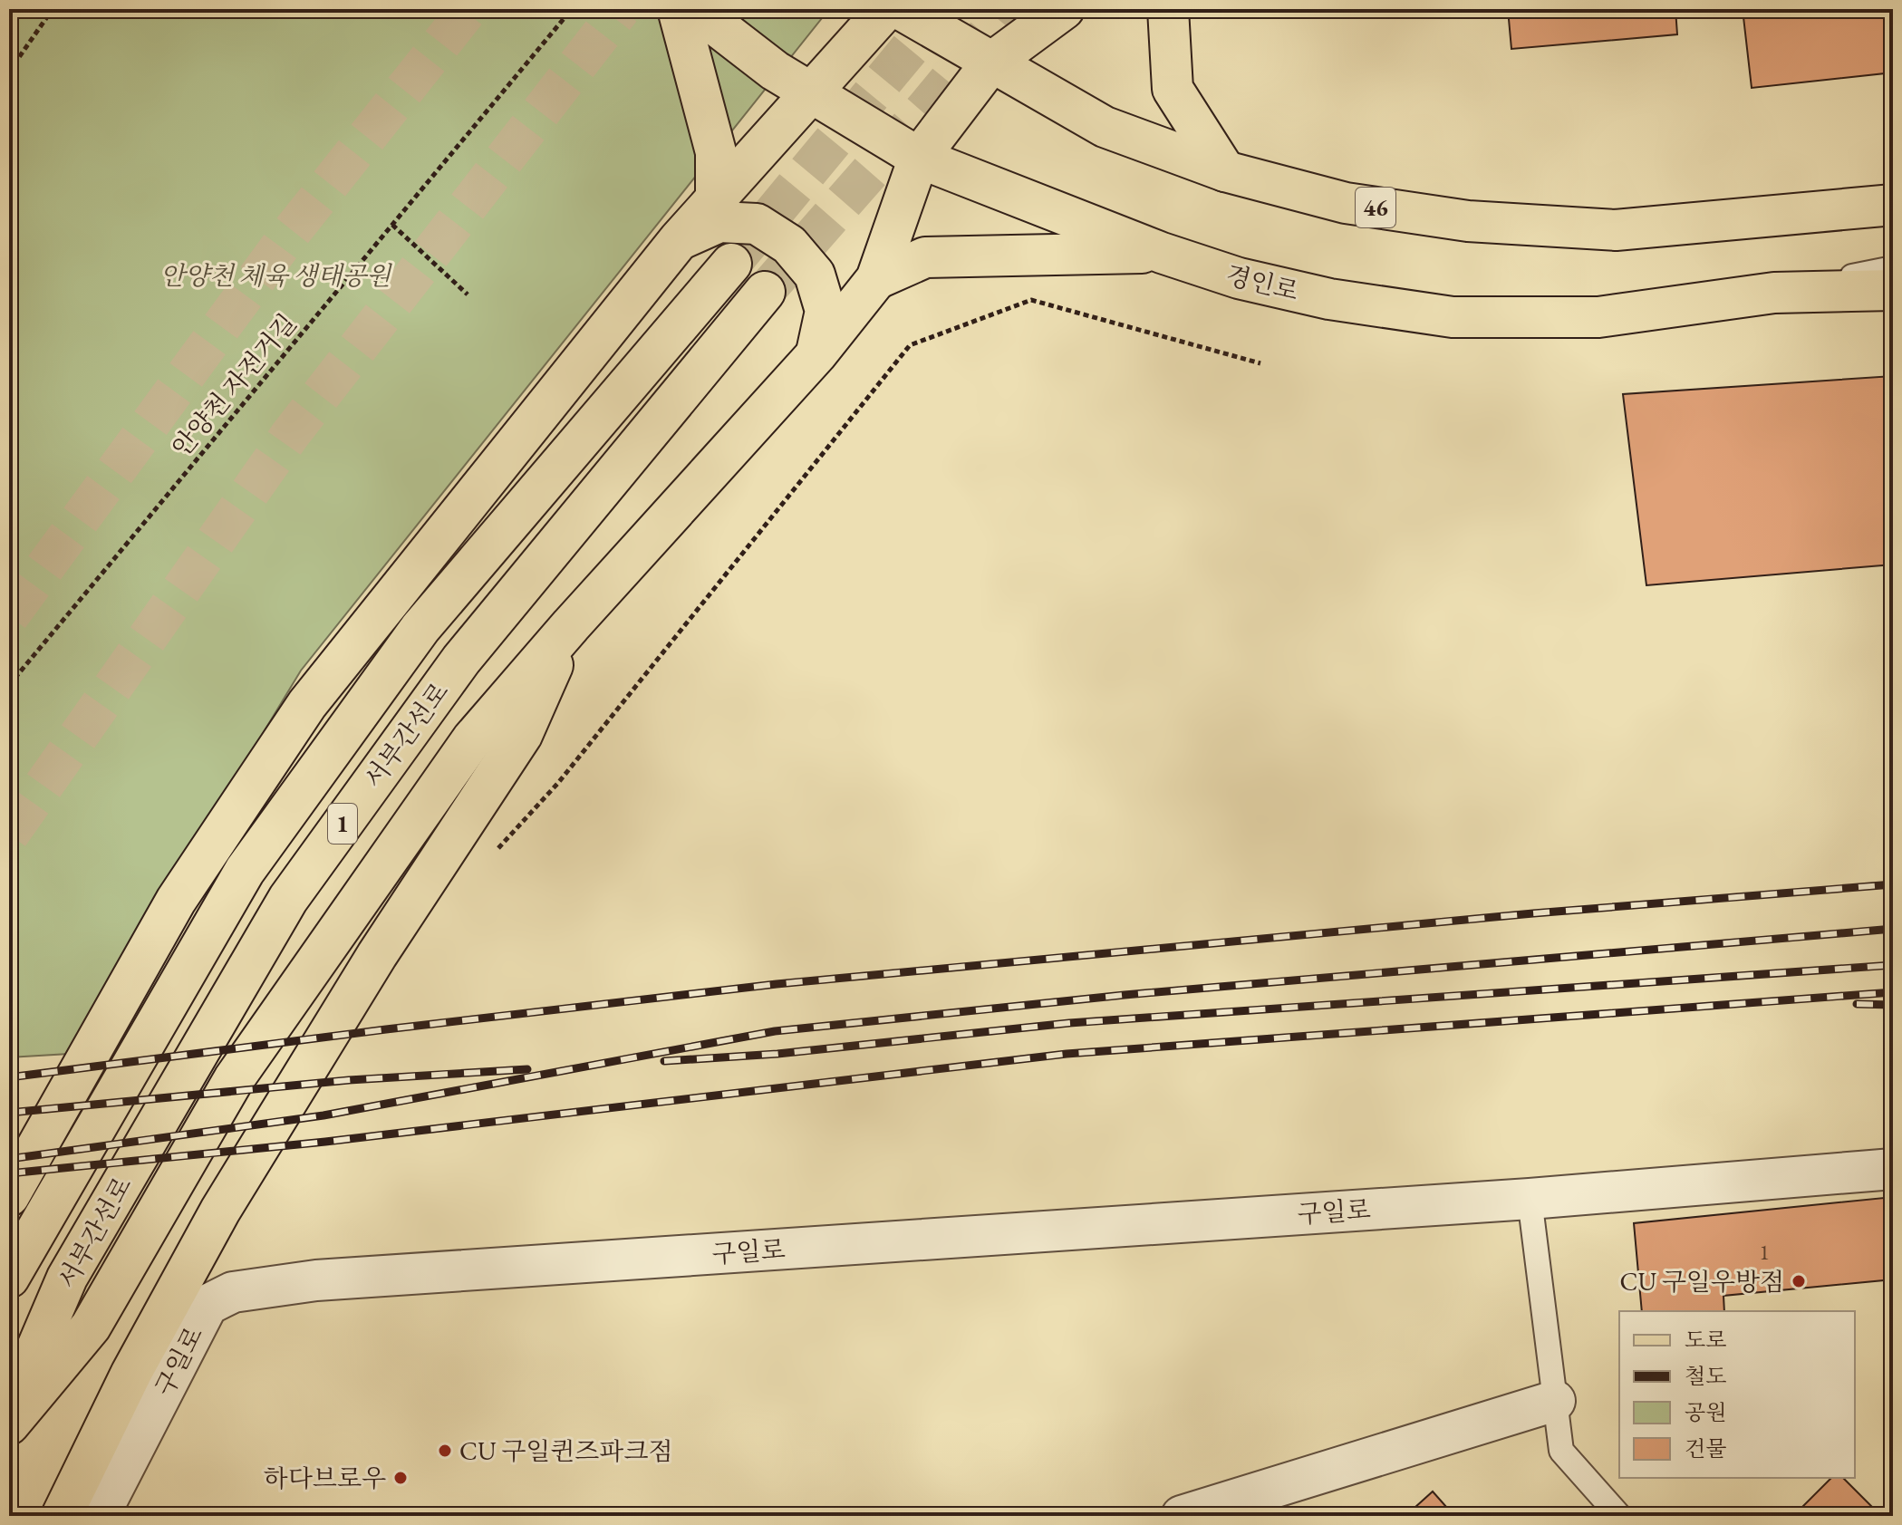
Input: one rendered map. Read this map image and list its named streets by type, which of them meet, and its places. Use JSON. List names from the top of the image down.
{
  "streets": {
    "main road": [
      "46",
      "경인로",
      "서부간선로",
      "1"
    ],
    "street": ["구일로"],
    "path": ["안양천 자전거길"]
  },
  "parks": ["안양천 체육 생태공원"],
  "places": ["CU 구일우방점", "CU 구일퀸즈파크점", "하다브로우"],
  "house_numbers": ["1"],
  "legend": [
    "도로",
    "철도",
    "공원",
    "건물"
  ]
}
